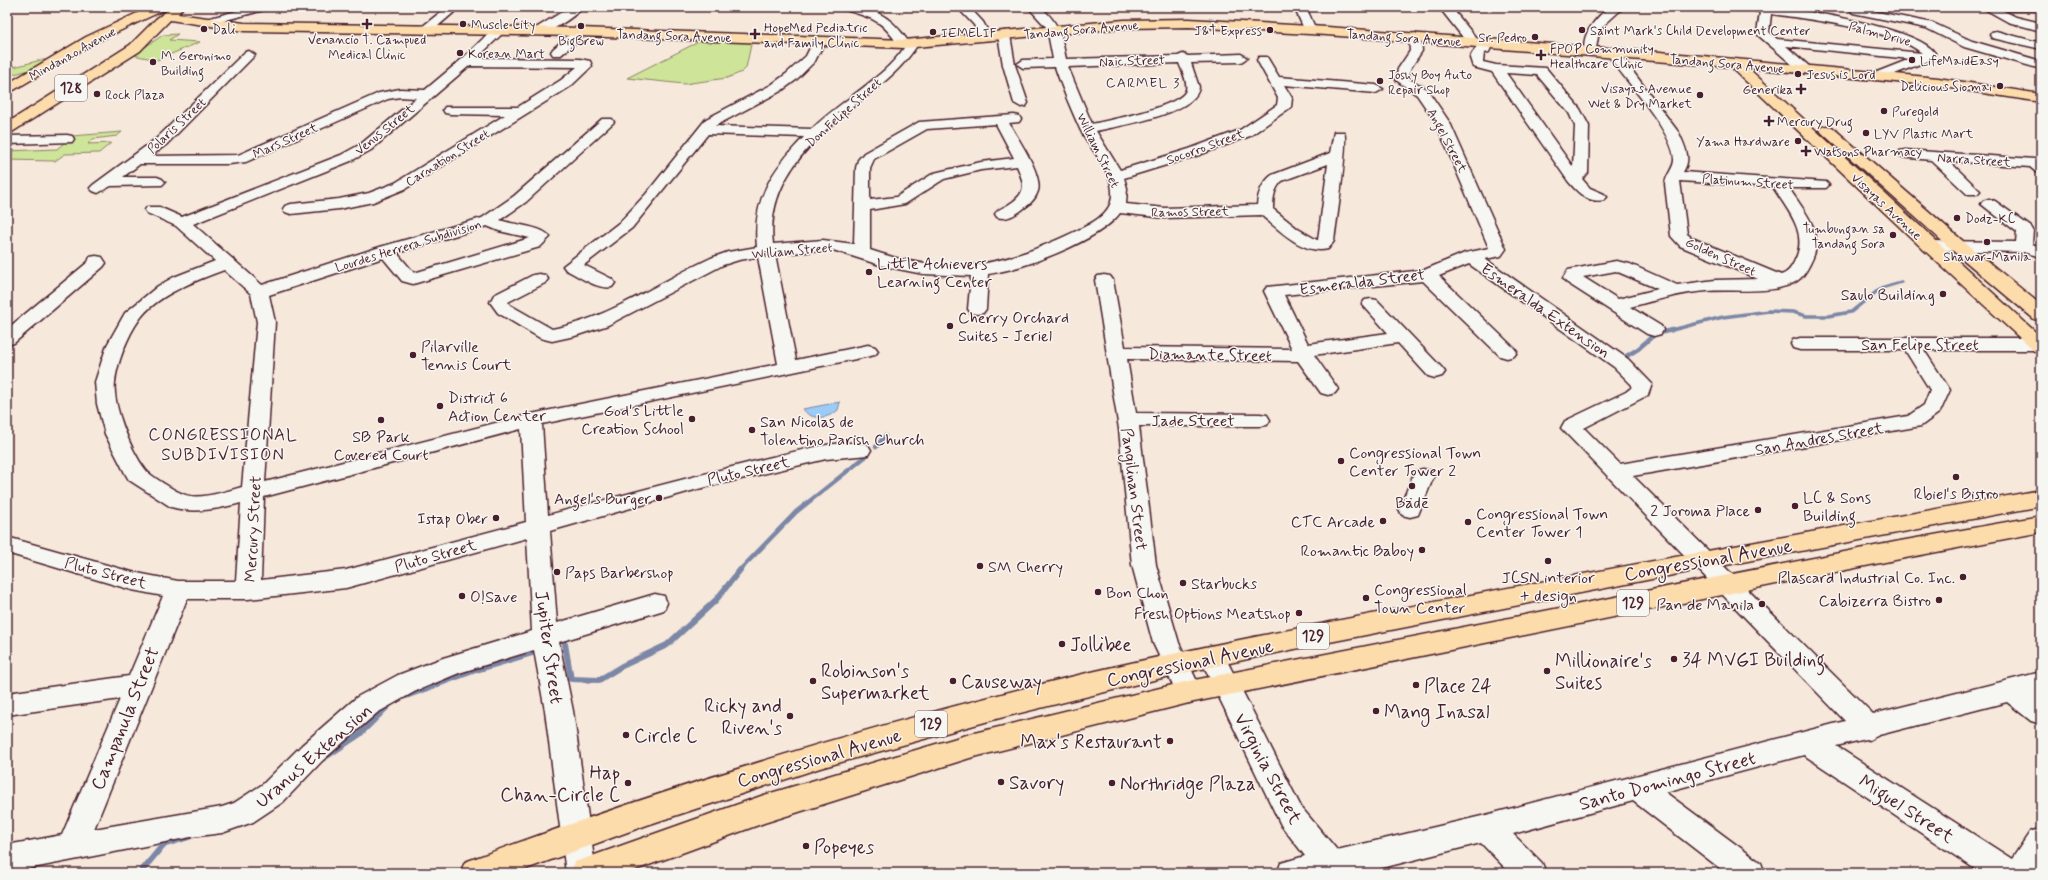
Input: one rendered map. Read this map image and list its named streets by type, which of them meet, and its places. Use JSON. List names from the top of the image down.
{
  "streets": {
    "main road": [
      "Tandang Sora Avenue",
      "Mindanao Avenue",
      "128",
      "Visayas Avenue",
      "Congressional Avenue",
      "129"
    ],
    "street": [
      "Palm Drive",
      "Naic Street",
      "Don Felipe Street",
      "Polaris Street",
      "Venus Street",
      "Mars Street",
      "Angel Street",
      "Socorro Street",
      "William Street",
      "Carnation Street",
      "Narra Street",
      "Platinum Street",
      "Ramos Street",
      "Lourdes Herrera Subdivision",
      "Golden Street",
      "Esmeralda Street",
      "Esmeralda Extension",
      "San Felipe Street",
      "Diamante Street",
      "Jade Street",
      "San Andres Street",
      "Pluto Street",
      "Pangilinan Street",
      "Mercury Street",
      "Jupiter Street",
      "Campanula Street",
      "Uranus Extension",
      "Virginia Street",
      "Santo Domingo Street",
      "Miguel Street"
    ]
  },
  "crossings": [
    ["Tandang Sora Avenue", "Palm Drive"],
    ["Tandang Sora Avenue", "Mindanao Avenue"],
    ["Tandang Sora Avenue", "Don Felipe Street"],
    ["Tandang Sora Avenue", "Venus Street"],
    ["Tandang Sora Avenue", "Angel Street"],
    ["Tandang Sora Avenue", "William Street"],
    ["Tandang Sora Avenue", "Visayas Avenue"],
    ["Tandang Sora Avenue", "Golden Street"],
    ["Naic Street", "William Street"],
    ["Don Felipe Street", "William Street"],
    ["Polaris Street", "Mars Street"],
    ["Venus Street", "Mars Street"],
    ["Venus Street", "Carnation Street"],
    ["Angel Street", "Esmeralda Street"],
    ["Socorro Street", "William Street"],
    ["William Street", "Ramos Street"],
    ["Platinum Street", "Golden Street"],
    ["Visayas Avenue", "San Felipe Street"],
    ["Lourdes Herrera Subdivision", "Mercury Street"],
    ["Esmeralda Street", "Esmeralda Extension"],
    ["Esmeralda Street", "Diamante Street"],
    ["Esmeralda Extension", "San Andres Street"],
    ["San Felipe Street", "San Andres Street"],
    ["Diamante Street", "Pangilinan Street"],
    ["Jade Street", "Pangilinan Street"],
    ["Pluto Street", "Mercury Street"],
    ["Pluto Street", "Jupiter Street"],
    ["Pluto Street", "Campanula Street"],
    ["Pangilinan Street", "Congressional Avenue"],
    ["Congressional Avenue", "Jupiter Street"],
    ["Congressional Avenue", "Virginia Street"],
    ["Jupiter Street", "Uranus Extension"],
    ["Campanula Street", "Uranus Extension"],
    ["Virginia Street", "Santo Domingo Street"],
    ["Santo Domingo Street", "Miguel Street"]
  ],
  "districts": ["CARMEL 3", "CONGRESSIONAL SUBDIVISION"],
  "places": {
    "health": [
      "Venancio T. Campued Medical Clinic",
      "HopeMed Pediatric and Family Clinic",
      "FPOP Community Healthcare Clinic",
      "Generika",
      "Mercury Drug",
      "Watsons Pharmacy"
    ],
    "other": [
      "Muscle City",
      "BigBrew",
      "Dali",
      "J&T Express",
      "Saint Mark's Child Development Center",
      "IEMELIF",
      "Sr. Pedro",
      "Korean Mart",
      "LifeMaidEasy",
      "M. Geronimo Building",
      "Jesus is Lord",
      "Joshy Boy Auto Repair Shop",
      "Delicious Siomai",
      "Rock Plaza",
      "Visayas Avenue Wet & Dry Market",
      "Puregold",
      "LYV Plastic Mart",
      "Yama Hardware",
      "Dodz-KC",
      "Tumbungan sa Tandang Sora",
      "Shawar-Manila",
      "Little Achievers Learning Center",
      "Saulo Building",
      "Cherry Orchard Suites - Jeriel",
      "Pilarville Tennis Court",
      "District 6 Action Center",
      "God's Little Creation School",
      "SB Park Covered Court",
      "San Nicolas de Tolentino Parish Church",
      "Congressional Town Center Tower 2",
      "Rbiel's Bistro",
      "Bädē",
      "Angel's Burger",
      "LC & Sons Building",
      "2 Joroma Place",
      "Istap Ober",
      "CTC Arcade",
      "Congressional Town Center Tower 1",
      "Romantic Baboy",
      "JCSN interior + design",
      "SM Cherry",
      "Paps Barbershop",
      "Plascard Industrial Co. Inc.",
      "Starbucks",
      "Bon Chon",
      "O!Save",
      "Congressional Town Center",
      "Cabizerra Bistro",
      "Pan de Manila",
      "Fresh Options Meatshop",
      "Jollibee",
      "34 MVGI Building",
      "Millionaire's Suites",
      "Robinson's Supermarket",
      "Causeway",
      "Place 24",
      "Mang Inasal",
      "Ricky and Riven's",
      "Circle C",
      "Max's Restaurant",
      "Savory",
      "Hap Chan-Circle C",
      "Northridge Plaza",
      "Popeyes"
    ]
  }
}
